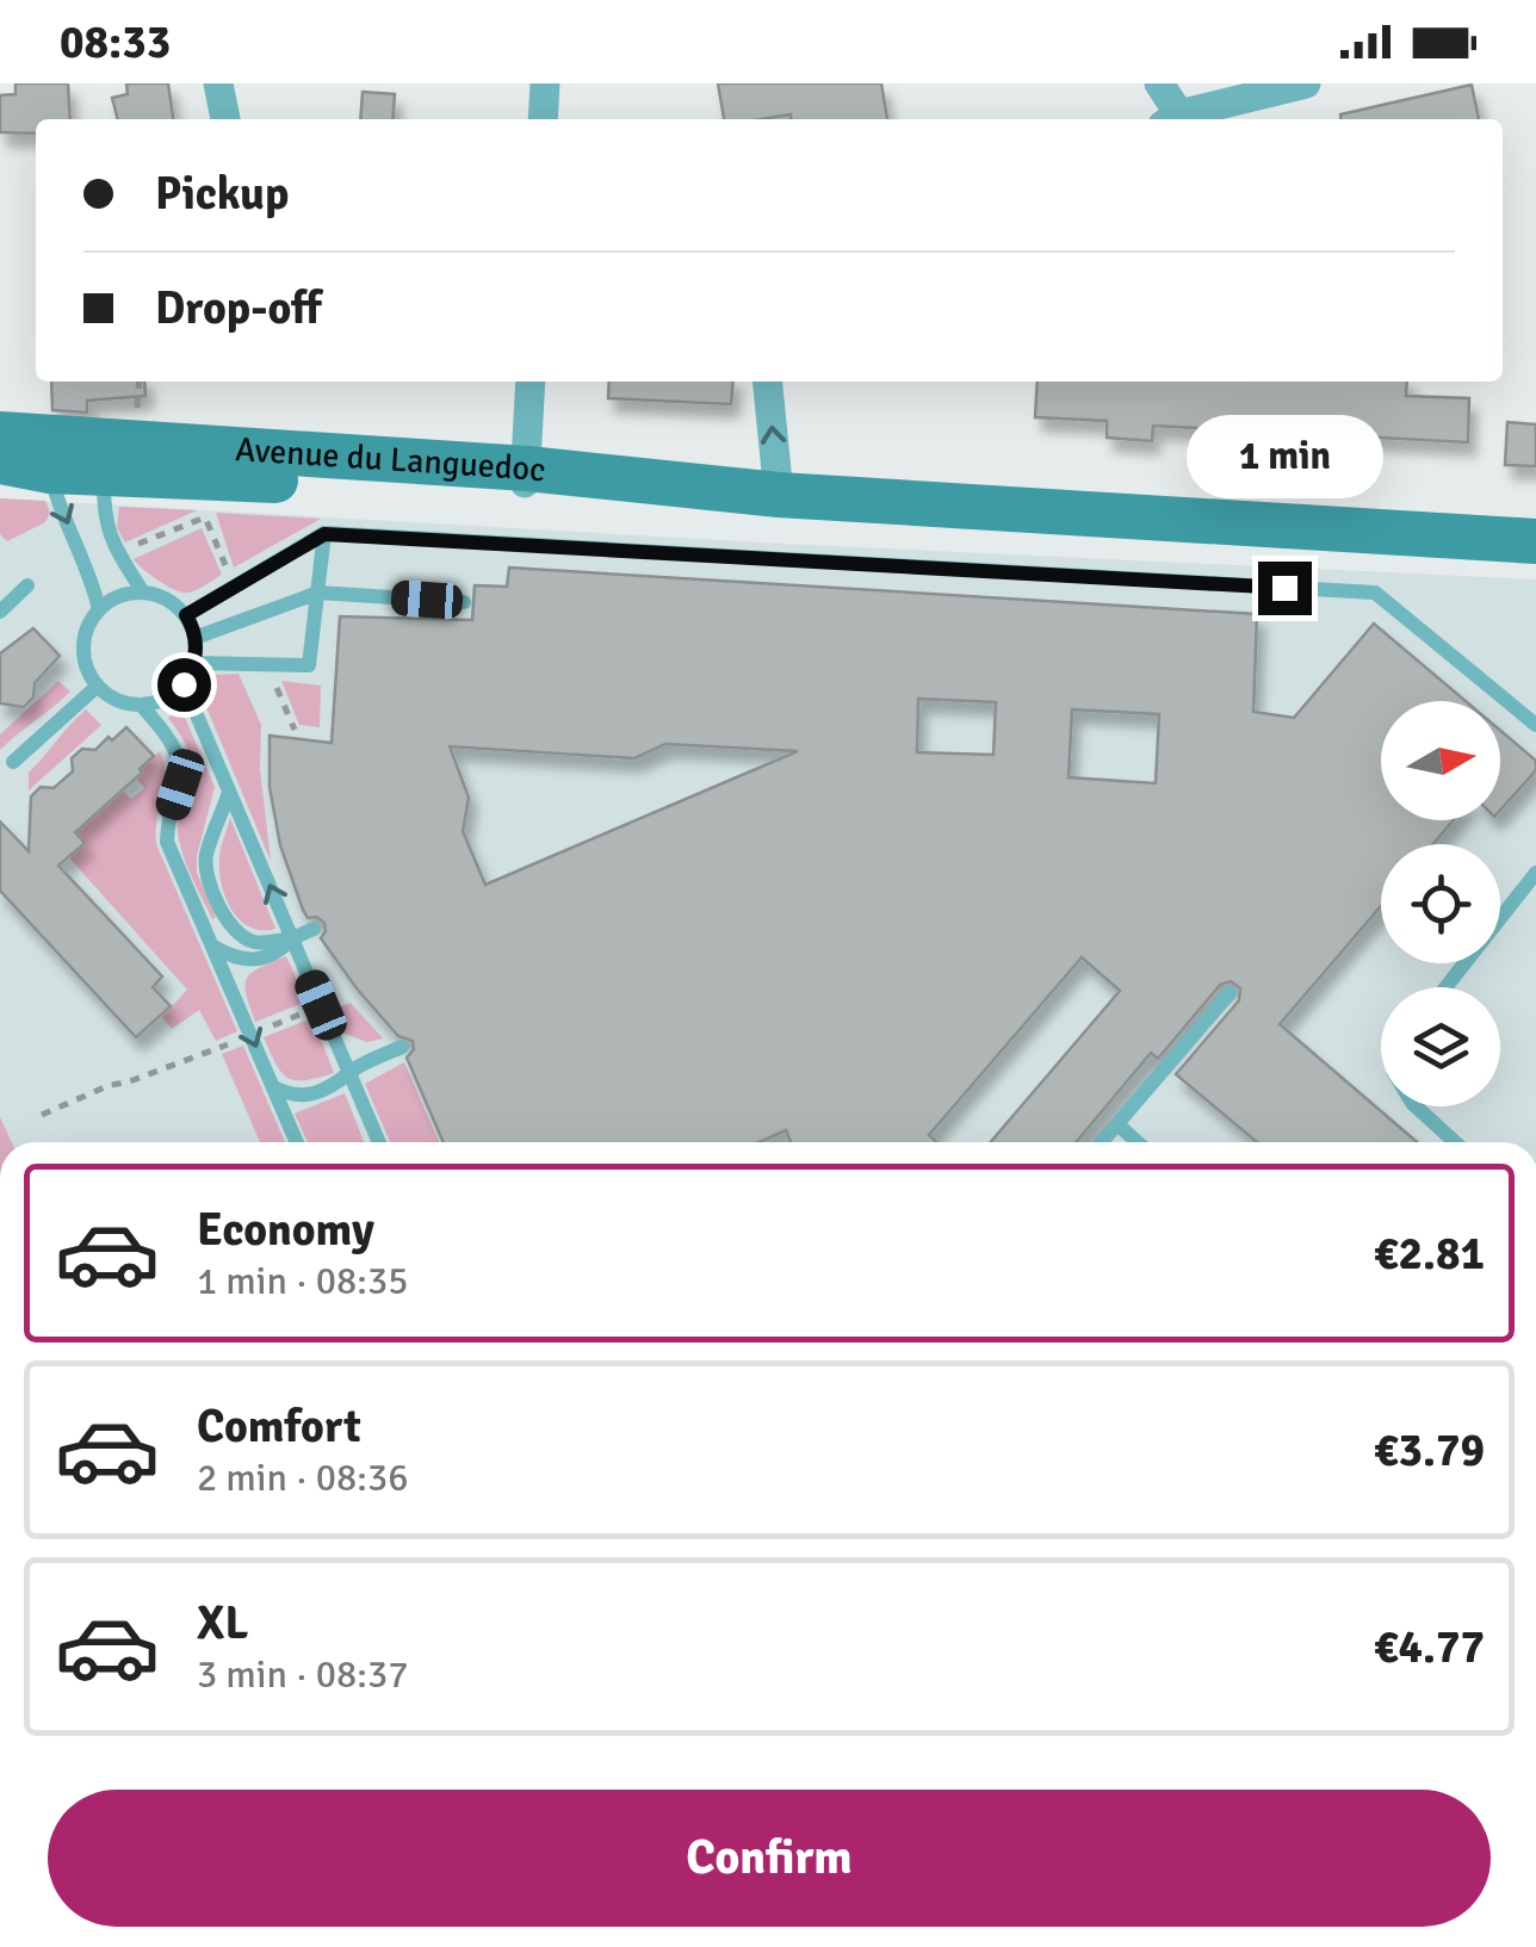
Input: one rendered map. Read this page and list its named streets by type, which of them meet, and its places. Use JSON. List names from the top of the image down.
{
  "streets": {
    "main road": ["Avenue du Languedoc"]
  },
  "north": "right",
  "page": {
    "status": "08:33",
    "banner": ["Pickup", "Drop-off"],
    "bubble": "1 min",
    "list": [
      {
        "name": "Economy",
        "note": "1 min · 08:35",
        "value": "€2.81"
      },
      {
        "name": "Comfort",
        "note": "2 min · 08:36",
        "value": "€3.79"
      },
      {
        "name": "XL",
        "note": "3 min · 08:37",
        "value": "€4.77"
      }
    ],
    "buttons": "Confirm"
  }
}
